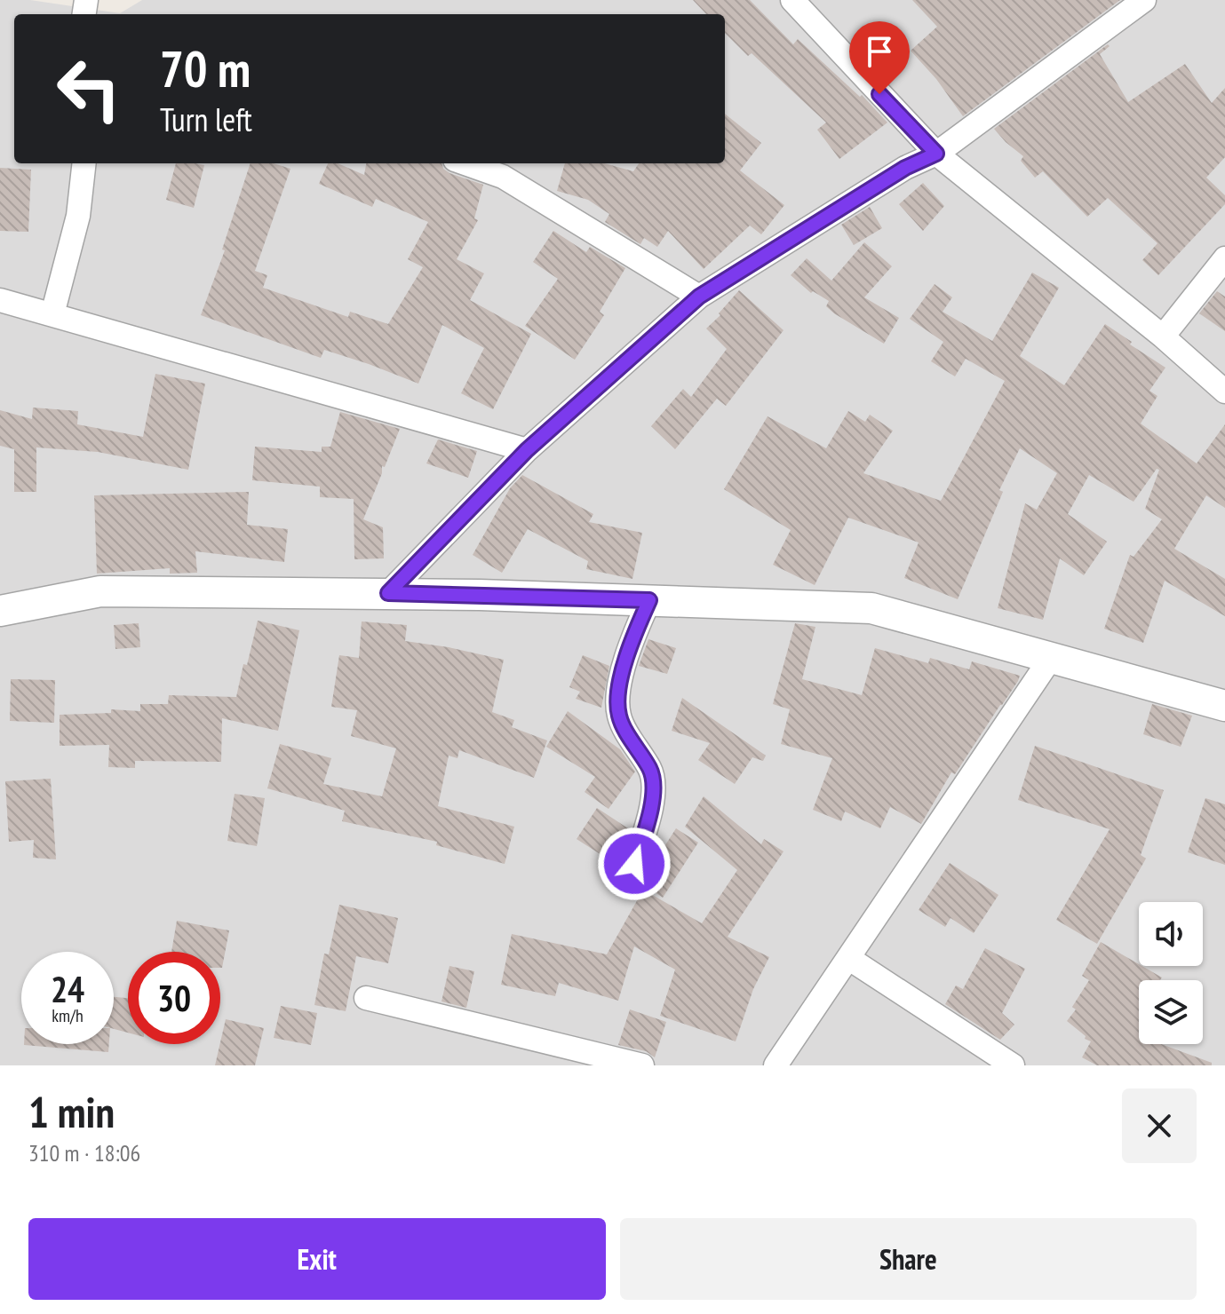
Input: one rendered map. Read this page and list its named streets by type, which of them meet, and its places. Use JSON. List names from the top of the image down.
{
  "page": {
    "turn": ["70 m", "Turn left"],
    "speed": "24 km/h",
    "limit": "30",
    "heading": ["1 min", "310 m · 18:06"],
    "buttons": ["Exit", "Share"]
  }
}
